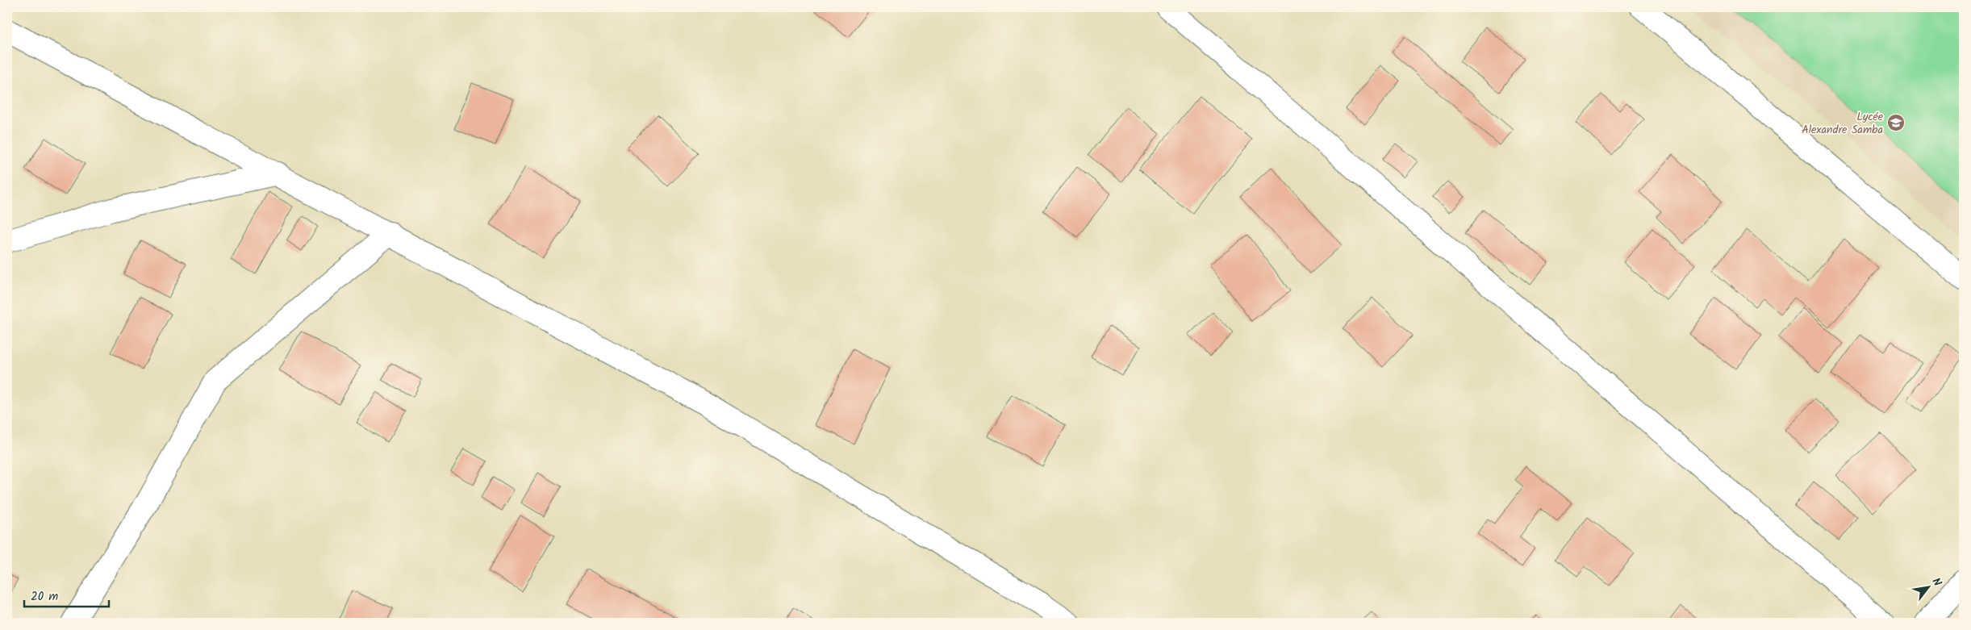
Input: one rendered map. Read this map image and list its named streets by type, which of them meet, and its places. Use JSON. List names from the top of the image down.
{
  "places": {
    "school or university": ["Lycée Alexandre Samba"]
  },
  "scale_bar": "20 m",
  "north": "top right"
}
